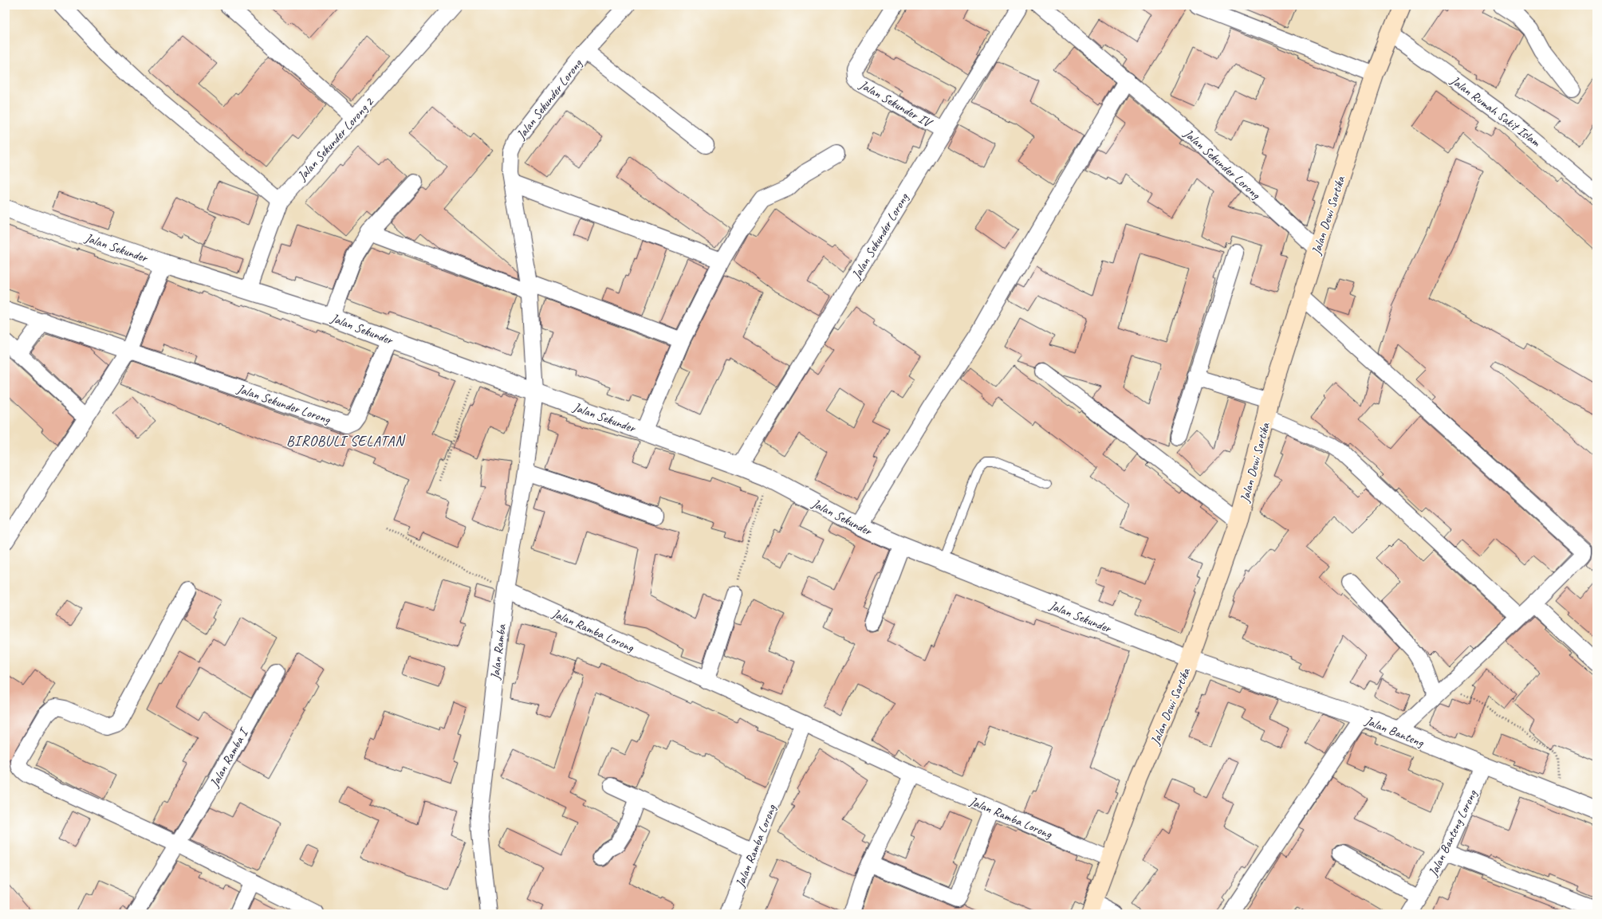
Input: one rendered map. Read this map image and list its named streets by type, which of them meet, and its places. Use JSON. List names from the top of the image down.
{
  "streets": {
    "main road": ["Jalan Dewi Sartika"],
    "street": [
      "Jalan Sekunder Lorong",
      "Jalan Sekunder IV",
      "Jalan Rumah Sakit Islam",
      "Jalan Sekunder Lorong 2",
      "Jalan Sekunder",
      "Jalan Ramba Lorong",
      "Jalan Ramba",
      "Jalan Banteng",
      "Jalan Ramba I",
      "Jalan Banteng Lorong"
    ]
  },
  "crossings": [
    ["Jalan Sekunder Lorong", "Jalan Sekunder IV"],
    ["Jalan Sekunder Lorong", "Jalan Dewi Sartika"],
    ["Jalan Sekunder Lorong", "Jalan Sekunder"],
    ["Jalan Sekunder Lorong", "Jalan Ramba"],
    ["Jalan Rumah Sakit Islam", "Jalan Dewi Sartika"],
    ["Jalan Sekunder Lorong 2", "Jalan Sekunder"],
    ["Jalan Dewi Sartika", "Jalan Sekunder"],
    ["Jalan Dewi Sartika", "Jalan Ramba Lorong"],
    ["Jalan Dewi Sartika", "Jalan Banteng"],
    ["Jalan Sekunder", "Jalan Ramba"],
    ["Jalan Sekunder", "Jalan Banteng"],
    ["Jalan Ramba Lorong", "Jalan Ramba"],
    ["Jalan Banteng", "Jalan Banteng Lorong"]
  ],
  "districts": ["BIROBULI SELATAN"]
}
